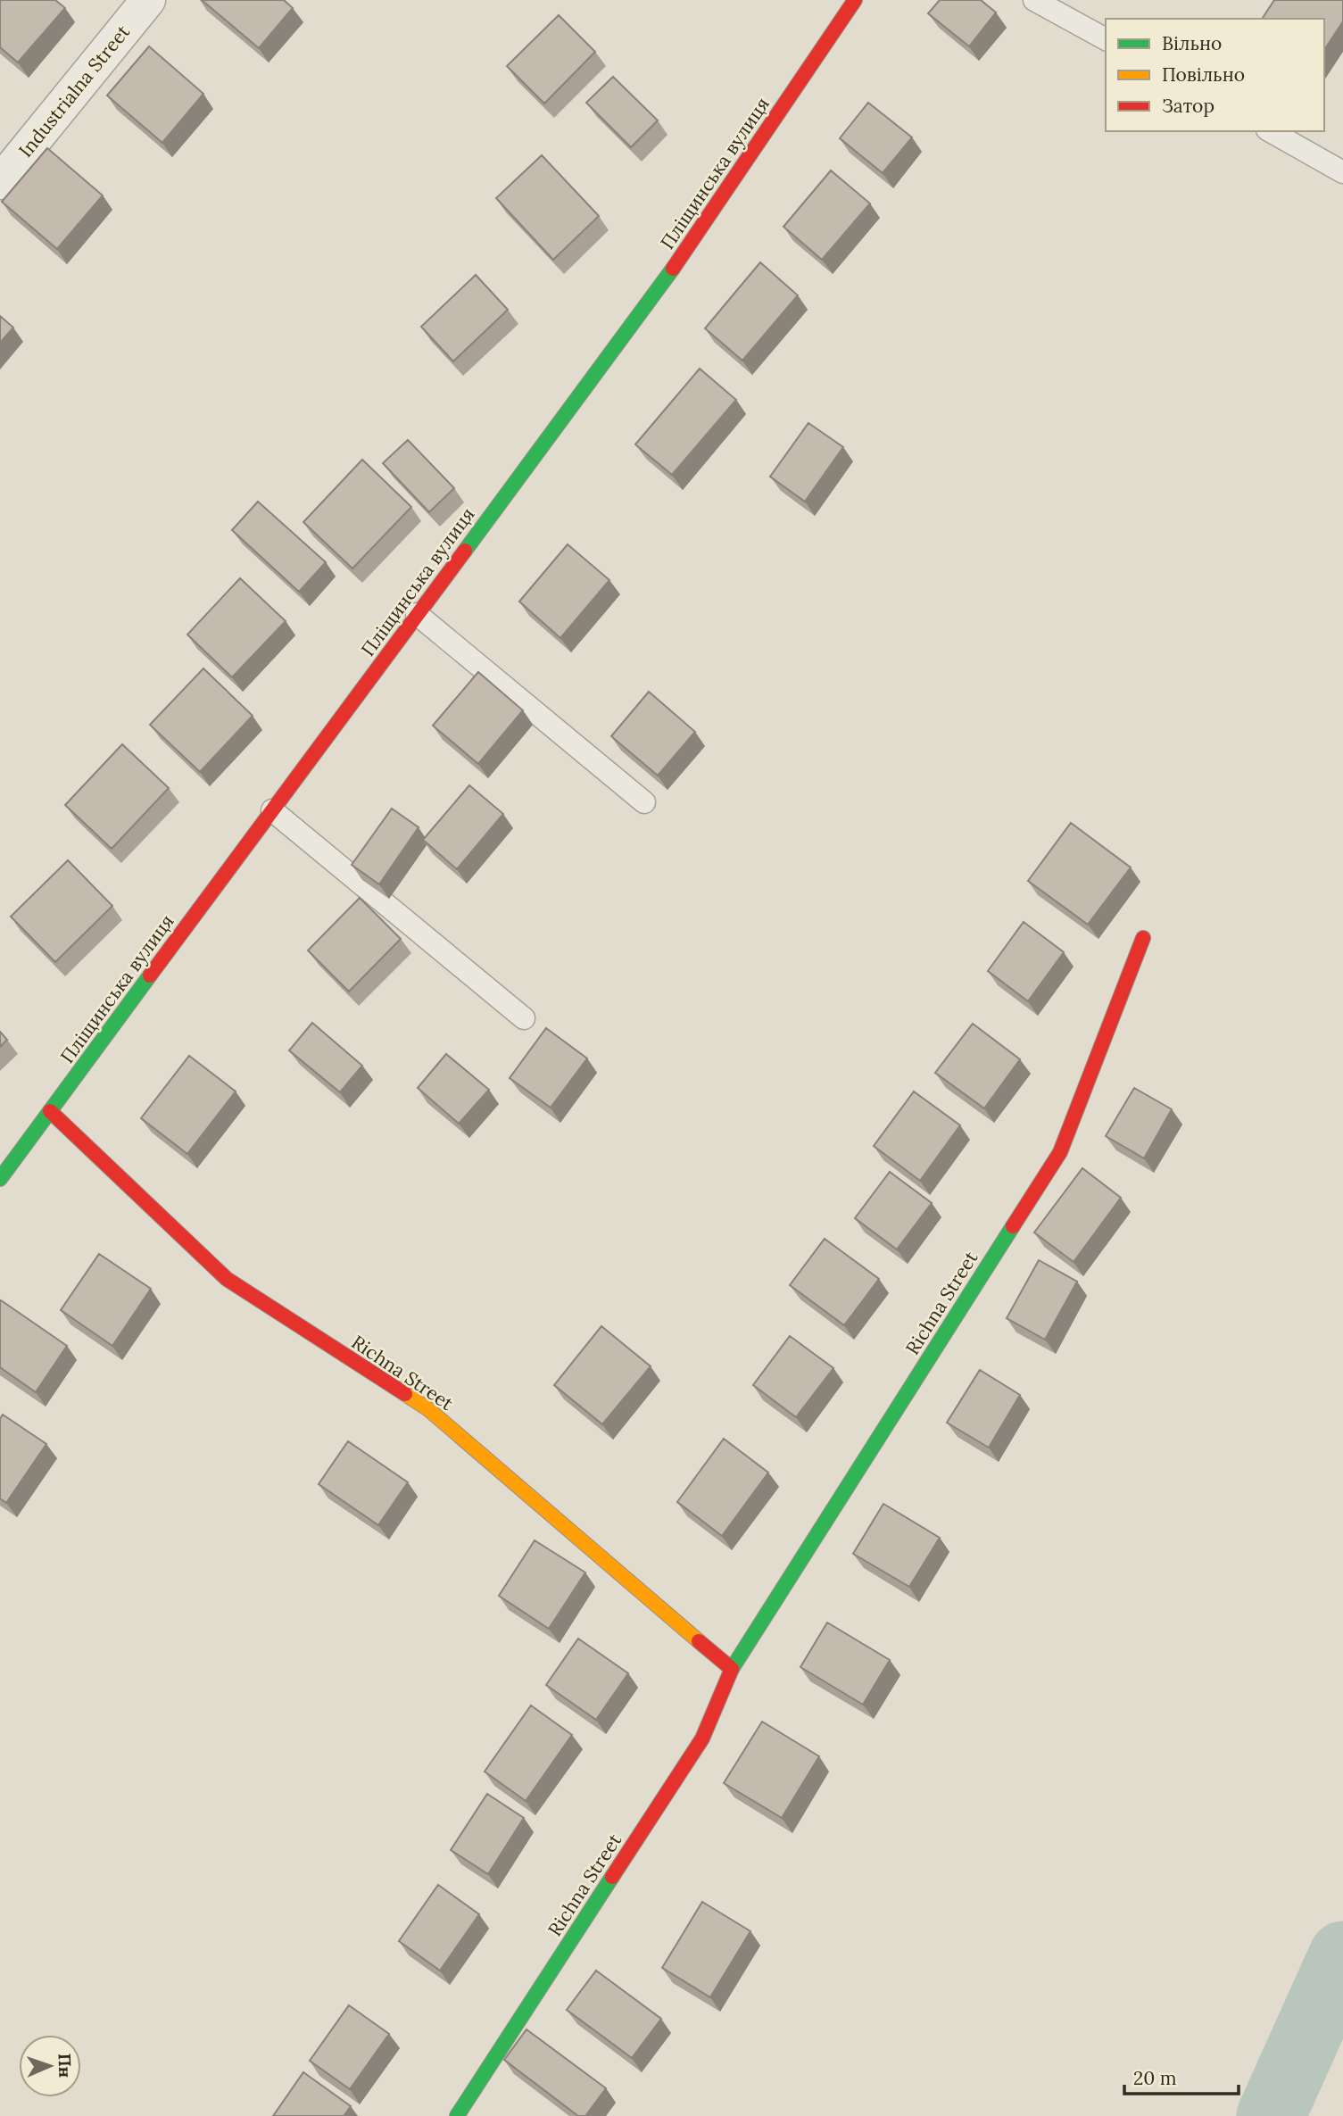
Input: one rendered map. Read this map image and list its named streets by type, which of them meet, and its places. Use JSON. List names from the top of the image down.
{
  "streets": {
    "street": ["Industrialna Street", "Пліщинська вулиця", "Richna Street"]
  },
  "crossings": [
    ["Пліщинська вулиця", "Richna Street"]
  ],
  "legend": ["Вільно", "Повільно", "Затор"],
  "scale_bar": "20 m",
  "north": "right"
}
